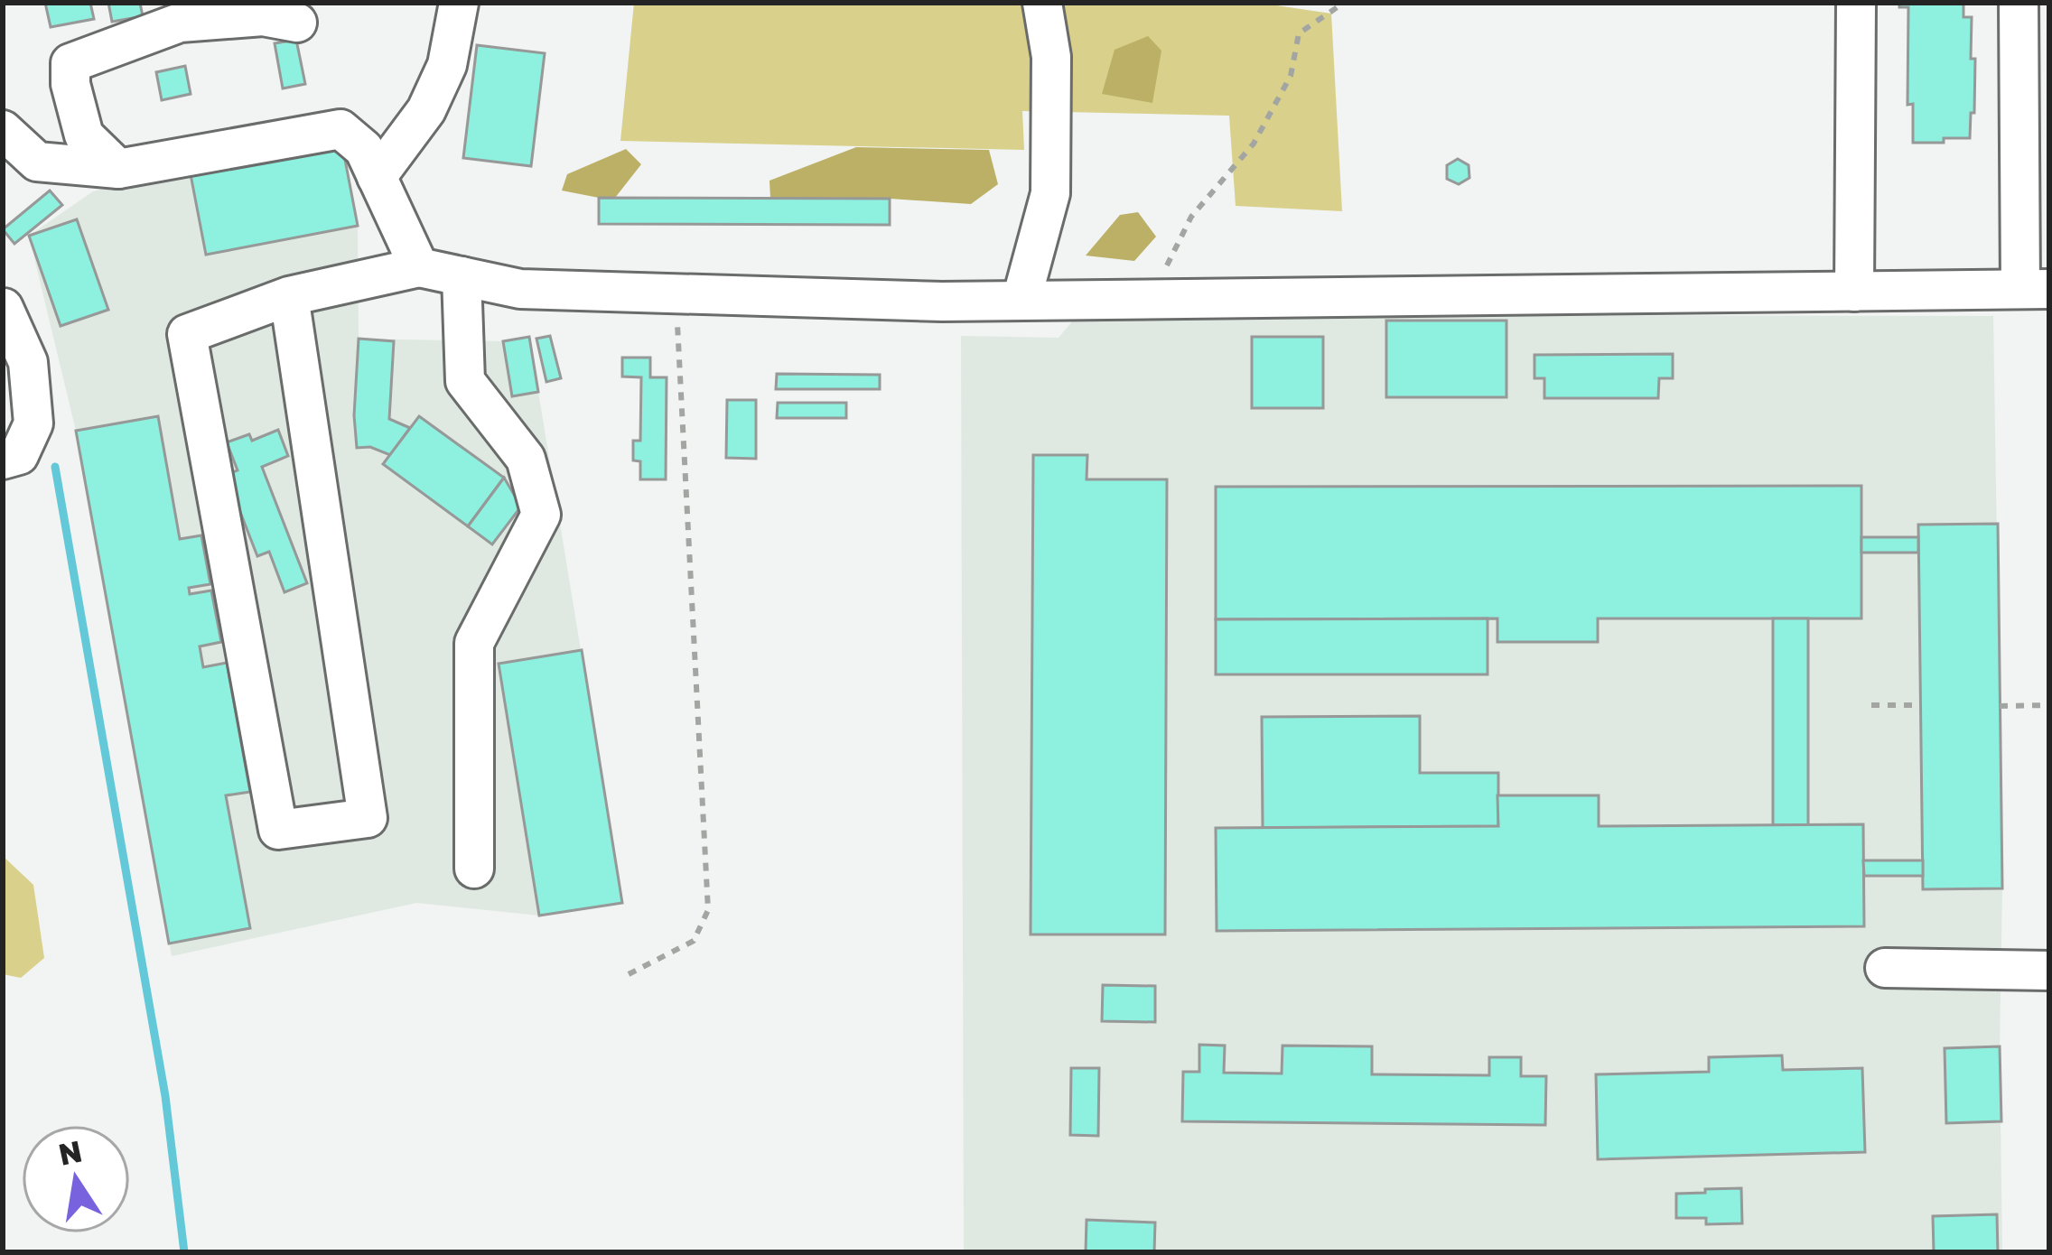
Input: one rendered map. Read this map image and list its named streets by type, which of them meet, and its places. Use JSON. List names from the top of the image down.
{
  "north": "top"
}
